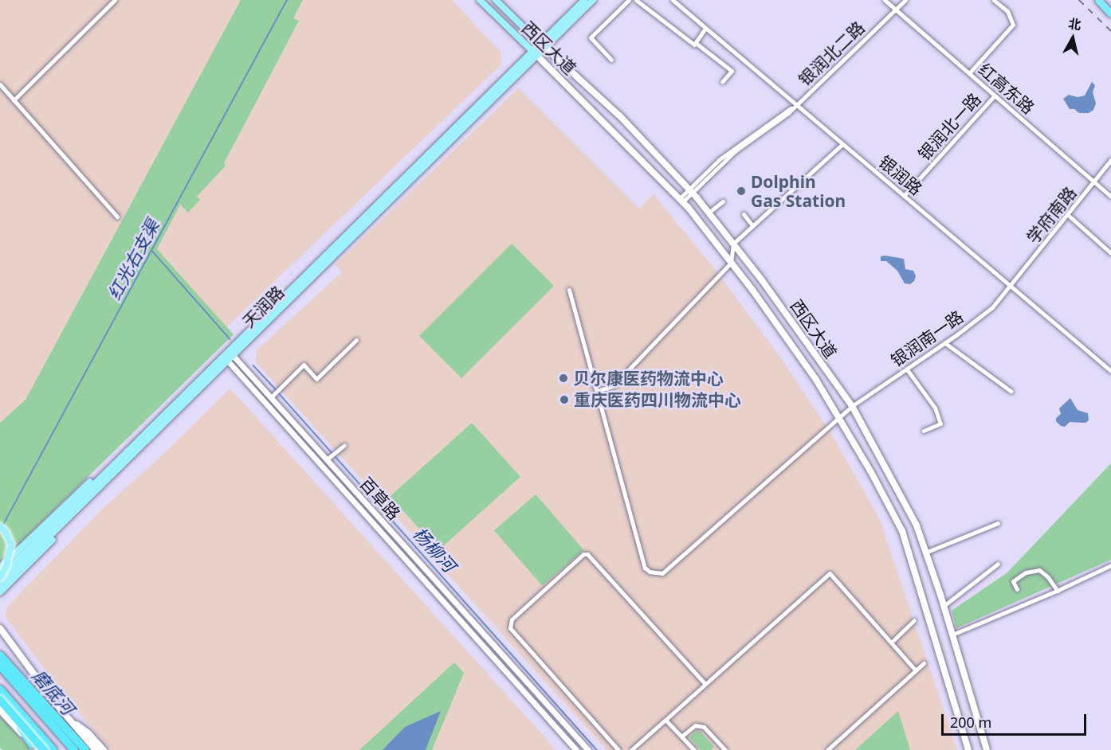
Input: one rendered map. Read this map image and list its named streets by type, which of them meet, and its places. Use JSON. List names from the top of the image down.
{
  "streets": {
    "main road": ["西区大道", "天润路"],
    "street": [
      "银润北二路",
      "红高东路",
      "银润北一路",
      "银润路",
      "学府南路",
      "银润南一路",
      "百草路"
    ]
  },
  "crossings": [
    ["西区大道", "银润北二路"],
    ["西区大道", "天润路"],
    ["西区大道", "银润南一路"],
    ["银润北二路", "红高东路"],
    ["银润北二路", "银润路"],
    ["红高东路", "银润北一路"],
    ["红高东路", "学府南路"],
    ["银润北一路", "银润路"],
    ["银润路", "学府南路"],
    ["银润路", "银润南一路"],
    ["学府南路", "银润南一路"],
    ["天润路", "百草路"]
  ],
  "water": ["红光右支渠", "杨柳河", "磨底河"],
  "places": ["Dolphin Gas Station", "贝尔康医药物流中心", "重庆医药四川物流中心"],
  "scale_bar": "200 m",
  "north": "top"
}
